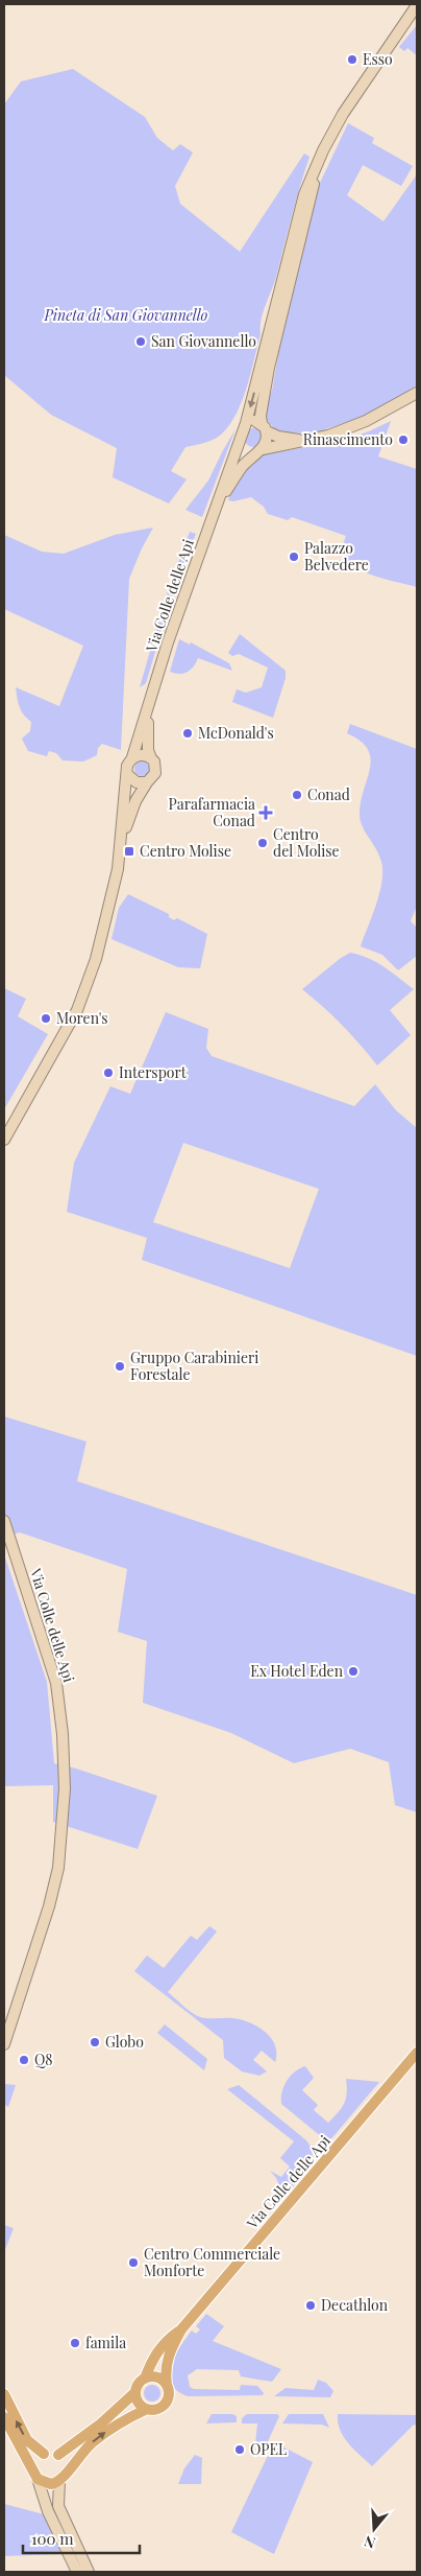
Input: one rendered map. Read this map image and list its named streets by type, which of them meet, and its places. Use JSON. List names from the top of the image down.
{
  "streets": {
    "main road": ["Via Colle delle Api"]
  },
  "parks": ["Pineta di San Giovannello"],
  "places": {
    "other": [
      "Esso",
      "San Giovannello",
      "Rinascimento",
      "Palazzo Belvedere",
      "McDonald's",
      "Conad",
      "Centro del Molise",
      "Moren's",
      "Intersport",
      "Gruppo Carabinieri Forestale",
      "Ex Hotel Eden",
      "Globo",
      "Q8",
      "Centro Commerciale Monforte",
      "Decathlon",
      "famila",
      "OPEL"
    ],
    "health": ["Parafarmacia Conad"],
    "transit": ["Centro Molise"]
  },
  "scale_bar": "100 m",
  "north": "bottom"
}
